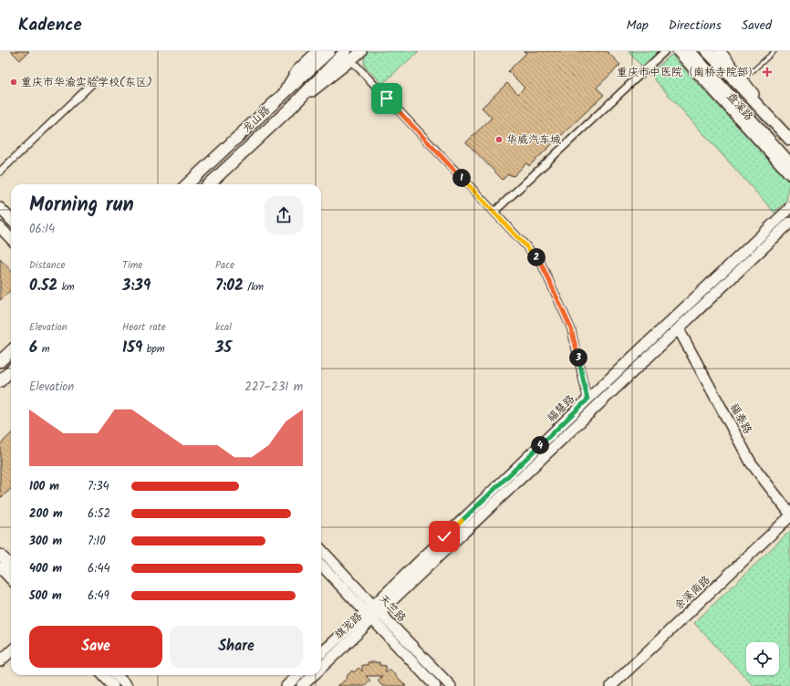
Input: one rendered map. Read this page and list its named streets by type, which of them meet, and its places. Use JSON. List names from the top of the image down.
{
  "streets": {
    "main road": [
      "盘溪路",
      "龙山路",
      "福慧路",
      "福泰路",
      "余溪南路",
      "天竺路",
      "旗龙路"
    ]
  },
  "crossings": [
    ["福慧路", "福泰路"],
    ["福慧路", "天竺路"],
    ["福慧路", "旗龙路"],
    ["福泰路", "余溪南路"],
    ["天竺路", "旗龙路"]
  ],
  "places": {
    "health": ["重庆市中医院（南桥寺院部）"],
    "other": ["重庆市华渝实验学校(东区)", "华威汽车城"]
  },
  "page": {
    "header": "Kadence",
    "nav": ["Map", "Directions", "Saved"],
    "pins": [
      "1",
      "2",
      "3",
      "4"
    ],
    "heading": ["Morning run", "06:14"],
    "stats": [
      ["Distance", "0.52 km"],
      ["Time", "3:39"],
      ["Pace", "7:02 /km"],
      ["Elevation", "6 m"],
      ["Heart rate", "159 bpm"],
      ["kcal", "35"]
    ],
    "chart": ["Elevation", "227–231 m"],
    "list": [
      {
        "name": "100 m",
        "note": "7:34"
      },
      {
        "name": "200 m",
        "note": "6:52"
      },
      {
        "name": "300 m",
        "note": "7:10"
      },
      {
        "name": "400 m",
        "note": "6:44"
      },
      {
        "name": "500 m",
        "note": "6:49"
      }
    ],
    "buttons": ["Save", "Share"]
  }
}
